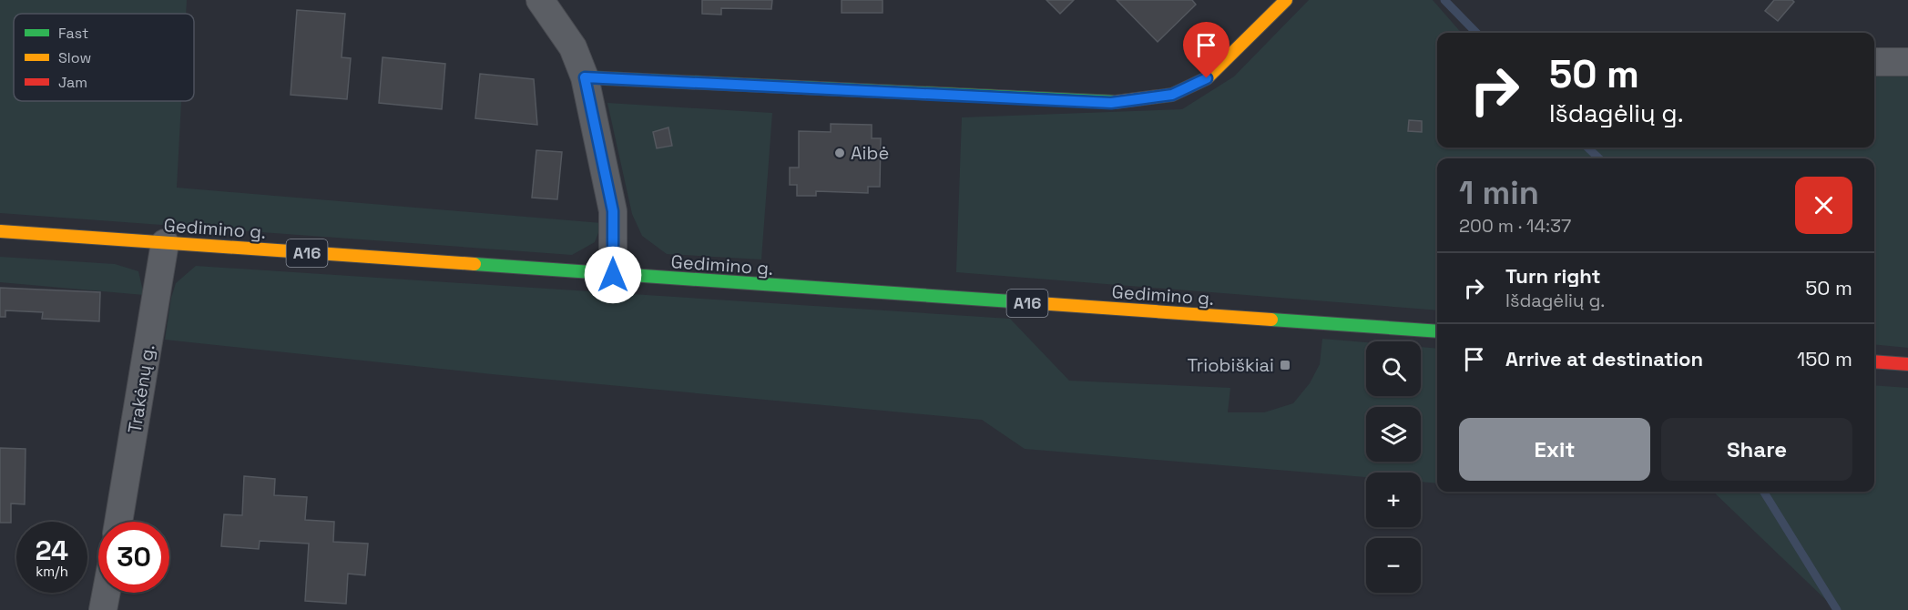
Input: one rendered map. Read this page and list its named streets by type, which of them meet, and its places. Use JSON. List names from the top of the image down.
{
  "streets": {
    "main road": ["Gedimino g.", "A16"],
    "street": ["Trakėnų g."]
  },
  "crossings": [
    ["Gedimino g.", "Trakėnų g."]
  ],
  "places": {
    "other": ["Aibė"],
    "transit": ["Triobiškiai"]
  },
  "legend": ["Fast", "Slow", "Jam"],
  "page": {
    "turn": ["50 m", "Išdagėlių g."],
    "heading": ["1 min", "200 m · 14:37"],
    "list": [
      {
        "name": "Turn right",
        "note": "Išdagėlių g.",
        "value": "50 m"
      },
      {
        "name": "Arrive at destination",
        "value": "150 m"
      }
    ],
    "map_buttons": ["+", "−"],
    "buttons": ["Exit", "Share"],
    "speed": "24 km/h",
    "limit": "30"
  }
}
